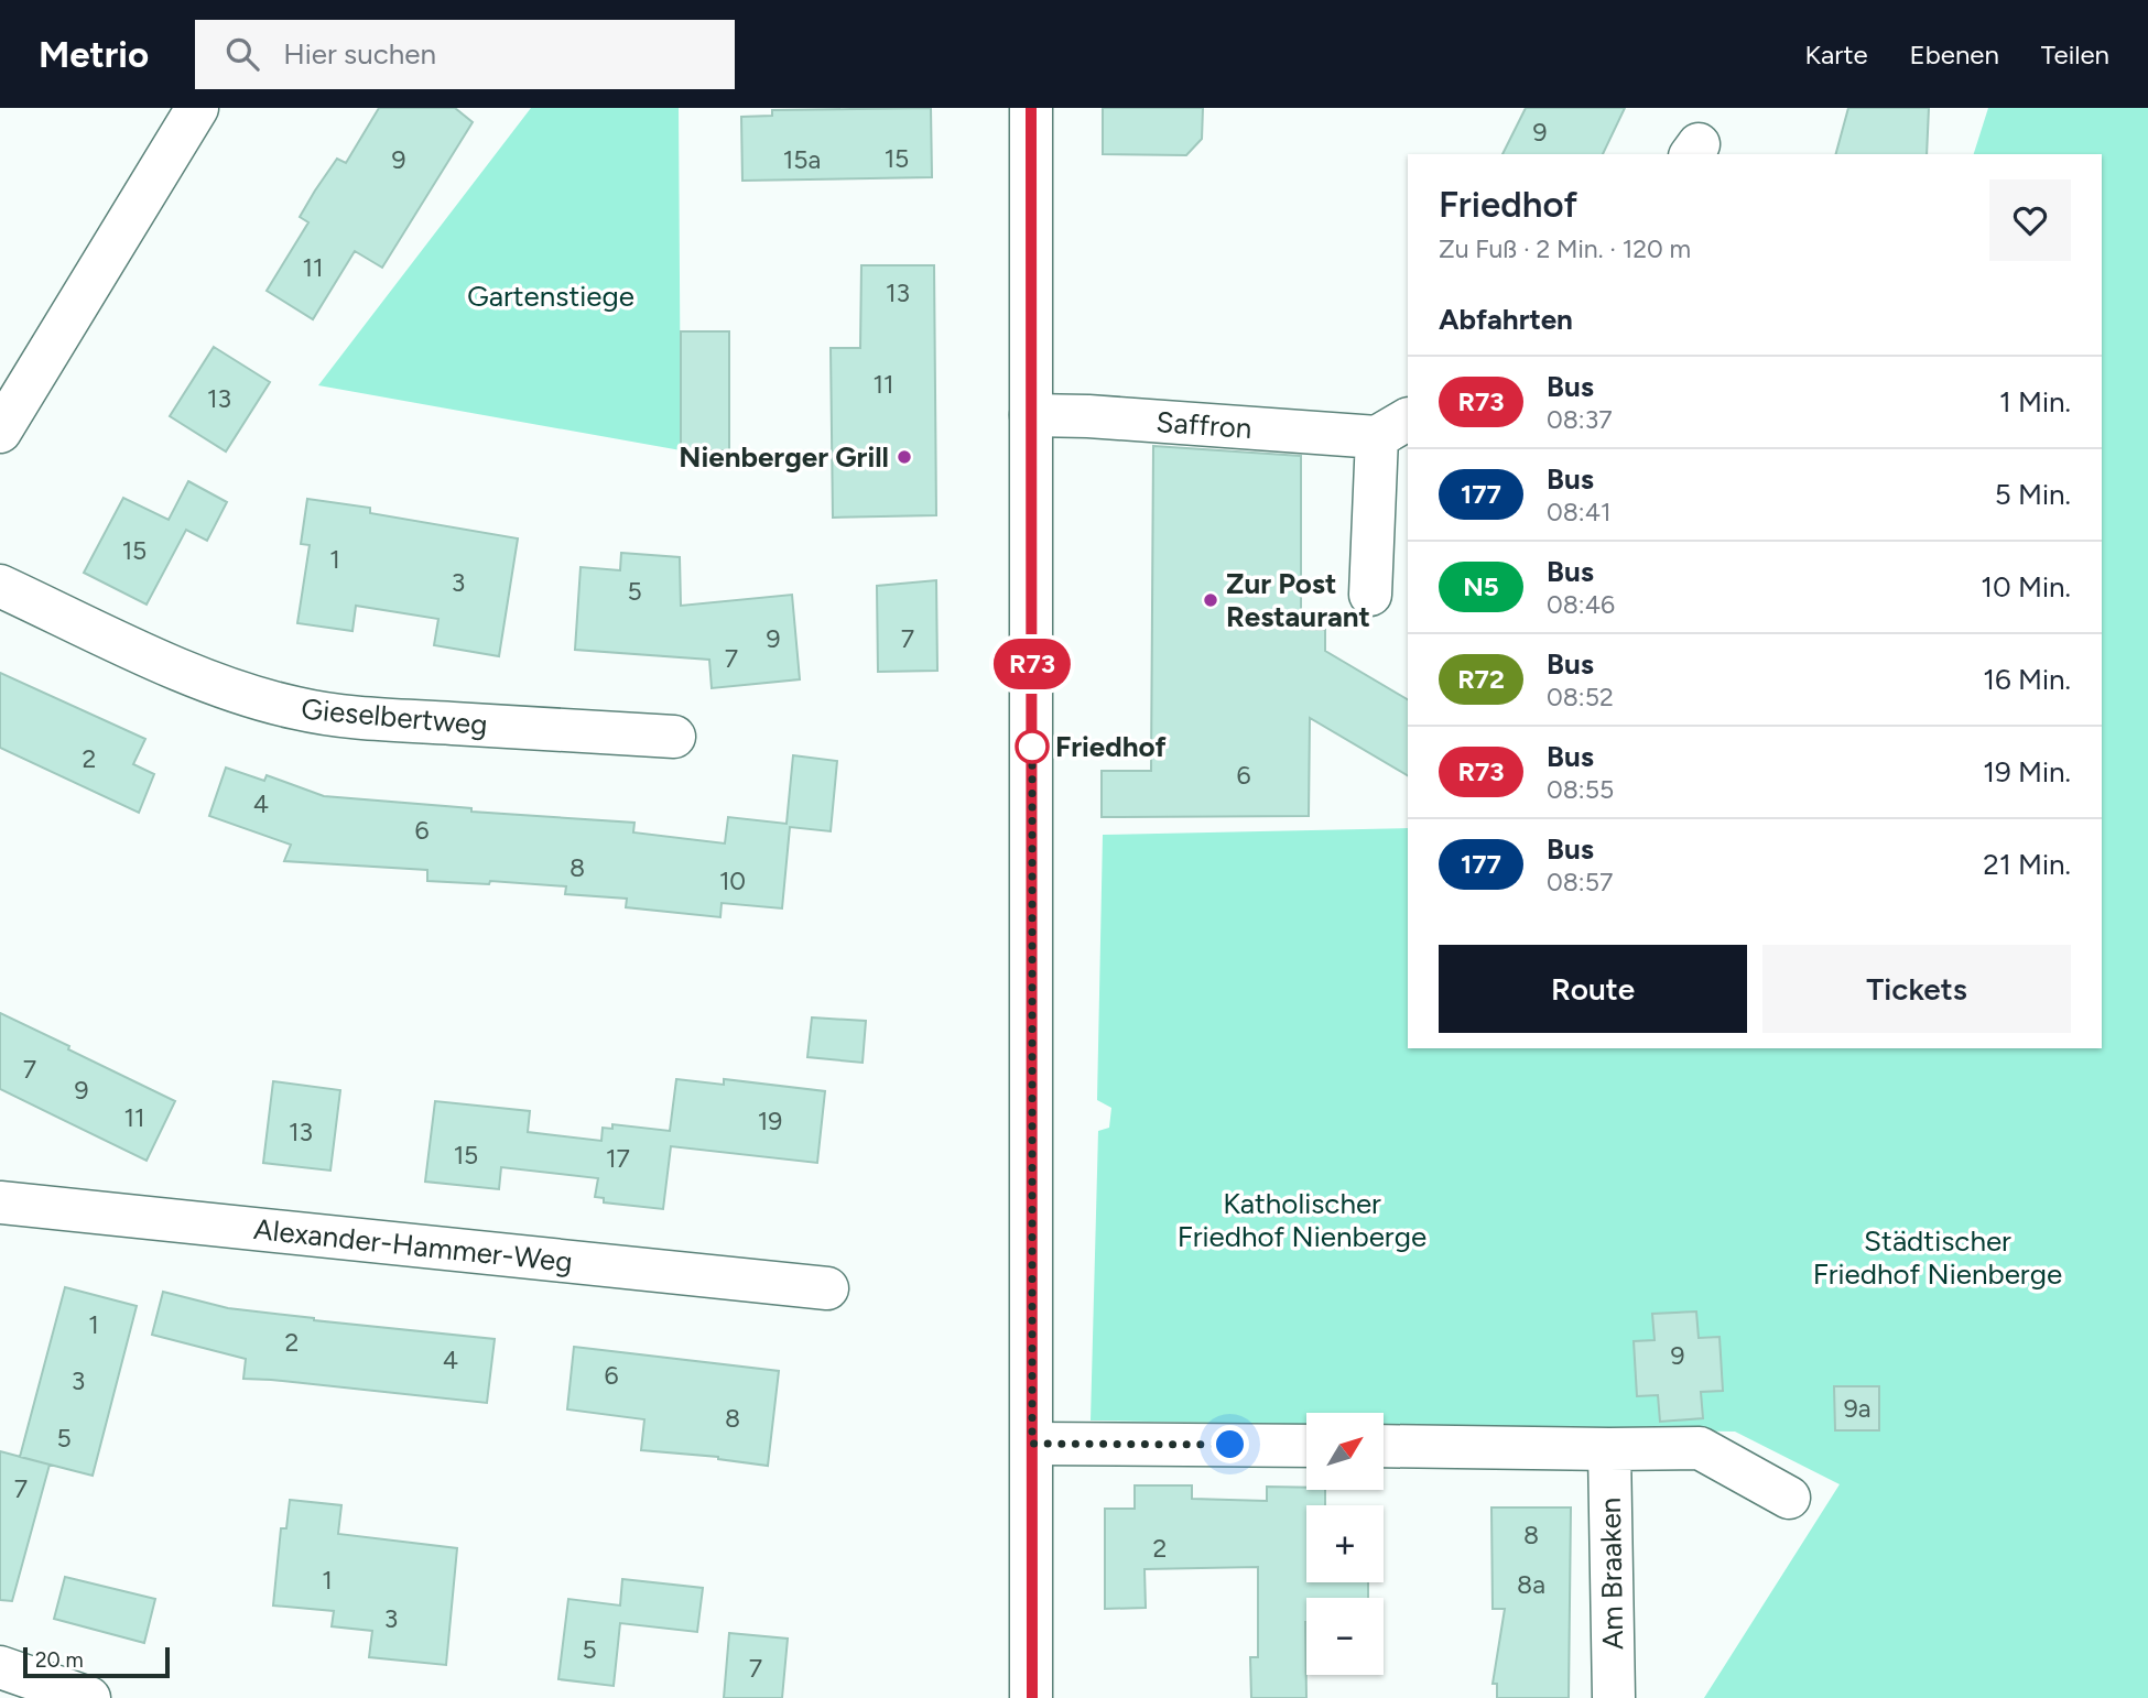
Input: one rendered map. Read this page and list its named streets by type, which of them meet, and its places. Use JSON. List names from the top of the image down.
{
  "streets": {
    "street": [
      "Saffron",
      "Gieselbertweg",
      "Alexander-Hammer-Weg",
      "Am Braaken"
    ]
  },
  "parks": ["Gartenstiege", "Katholischer Friedhof Nienberge", "Städtischer Friedhof Nienberge"],
  "places": ["Nienberger Grill", "Zur Post Restaurant", "Friedhof"],
  "lines": ["bus line R73"],
  "house_numbers": [
    "9",
    "15",
    "9",
    "15a",
    "11",
    "13",
    "11",
    "13",
    "15",
    "1",
    "3",
    "5",
    "9",
    "7",
    "7",
    "2",
    "6",
    "4",
    "6",
    "8",
    "10",
    "7",
    "9",
    "11",
    "19",
    "13",
    "15",
    "17",
    "1",
    "2",
    "9",
    "4",
    "6",
    "3",
    "9a",
    "8",
    "5",
    "7",
    "8",
    "2",
    "1",
    "8a",
    "3",
    "5",
    "7"
  ],
  "scale_bar": "20 m",
  "north": "top right",
  "page": {
    "header": "Metrio",
    "search": "Hier suchen",
    "nav": ["Karte", "Ebenen", "Teilen"],
    "on_map": "R73",
    "heading": [
      ["Friedhof", "Zu Fuß · 2 Min. · 120 m"],
      "Abfahrten"
    ],
    "list": [
      {
        "mark": "R73",
        "name": "Bus",
        "note": "08:37",
        "value": "1 Min."
      },
      {
        "mark": "177",
        "name": "Bus",
        "note": "08:41",
        "value": "5 Min."
      },
      {
        "mark": "N5",
        "name": "Bus",
        "note": "08:46",
        "value": "10 Min."
      },
      {
        "mark": "R72",
        "name": "Bus",
        "note": "08:52",
        "value": "16 Min."
      },
      {
        "mark": "R73",
        "name": "Bus",
        "note": "08:55",
        "value": "19 Min."
      },
      {
        "mark": "177",
        "name": "Bus",
        "note": "08:57",
        "value": "21 Min."
      }
    ],
    "buttons": ["Route", "Tickets"],
    "map_buttons": ["+", "−"],
    "scale": "20 m"
  }
}
